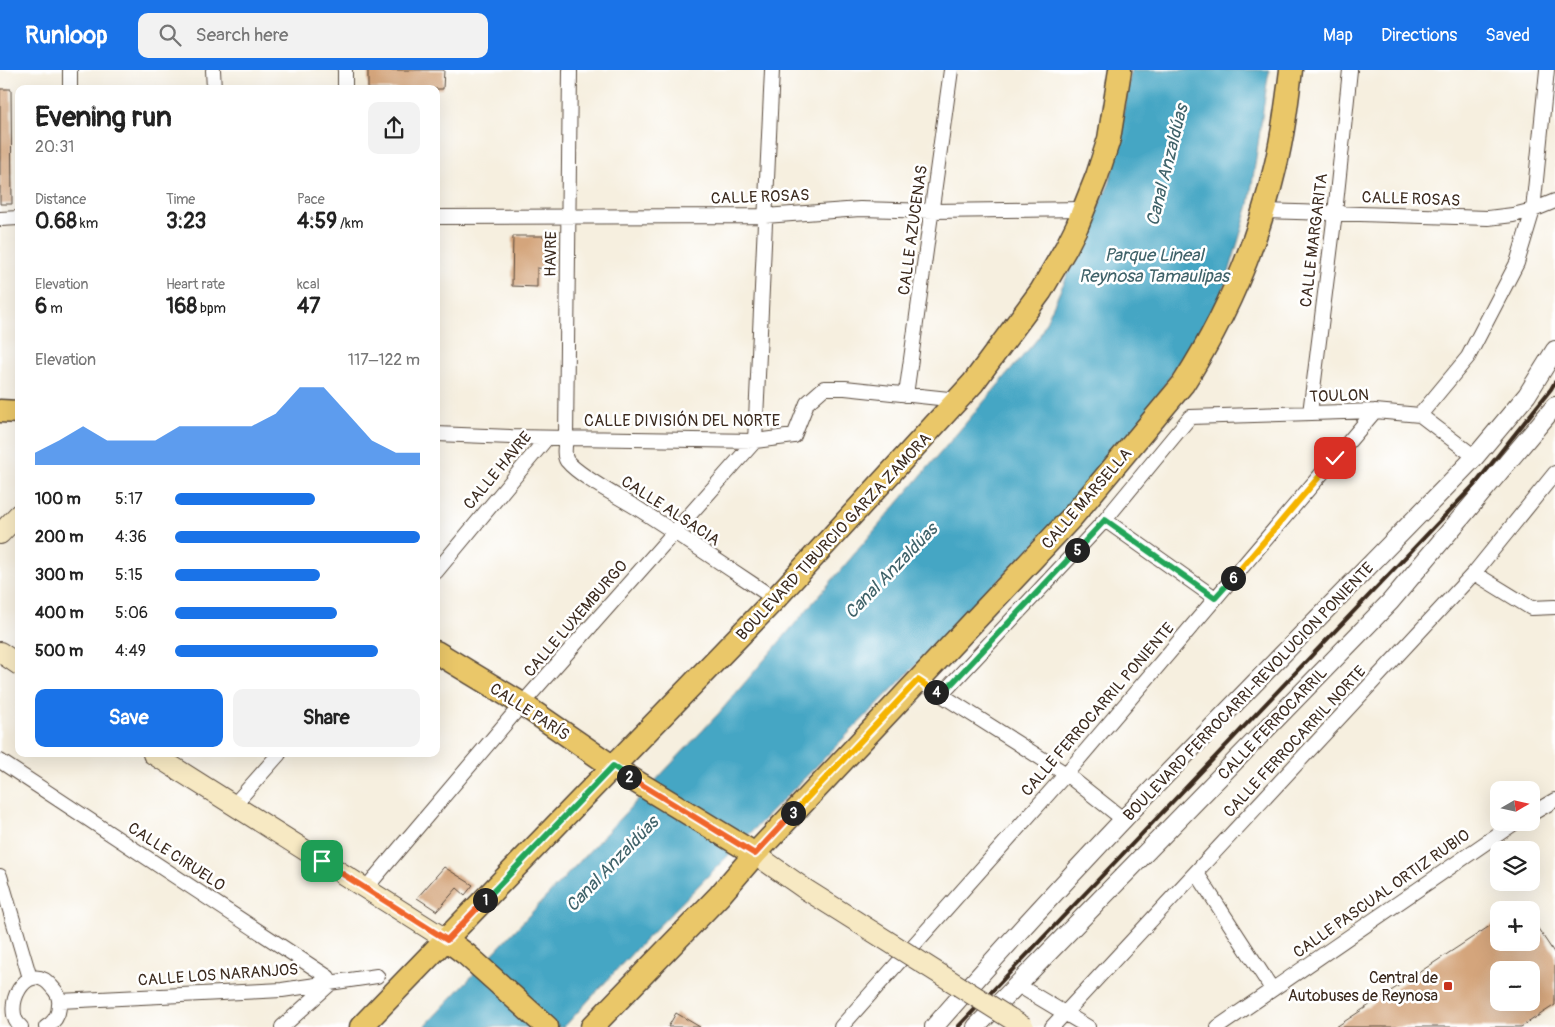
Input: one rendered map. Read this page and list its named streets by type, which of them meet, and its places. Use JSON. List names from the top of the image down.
{
  "streets": {
    "main road": ["CALLE MARSELLA", "BOULEVARD TIBURCIO GARZA ZAMORA", "CALLE PARÍS"],
    "street": [
      "CALLE ROSAS",
      "CALLE AZUCENAS",
      "CALLE MARGARITA",
      "HAVRE",
      "TOULON",
      "CALLE DIVISIÓN DEL NORTE",
      "CALLE HAVRE",
      "CALLE ALSACIA",
      "CALLE LUXEMBURGO",
      "BOULEVARD FERROCARRI-REVOLUCION PONIENTE",
      "CALLE FERROCARRIL PONIENTE",
      "CALLE FERROCARRIL",
      "CALLE FERROCARRIL NORTE",
      "CALLE CIRUELO",
      "CALLE PASCUAL ORTIZ RUBIO",
      "CALLE LOS NARANJOS"
    ]
  },
  "crossings": [
    ["CALLE ROSAS", "CALLE AZUCENAS"],
    ["CALLE ROSAS", "CALLE MARGARITA"],
    ["CALLE ROSAS", "HAVRE"],
    ["CALLE ROSAS", "CALLE MARSELLA"],
    ["CALLE ROSAS", "BOULEVARD TIBURCIO GARZA ZAMORA"],
    ["CALLE AZUCENAS", "CALLE DIVISIÓN DEL NORTE"],
    ["CALLE MARGARITA", "TOULON"],
    ["HAVRE", "CALLE DIVISIÓN DEL NORTE"],
    ["HAVRE", "CALLE ALSACIA"],
    ["TOULON", "CALLE FERROCARRIL PONIENTE"],
    ["CALLE DIVISIÓN DEL NORTE", "CALLE HAVRE"],
    ["CALLE DIVISIÓN DEL NORTE", "CALLE ALSACIA"],
    ["CALLE DIVISIÓN DEL NORTE", "BOULEVARD TIBURCIO GARZA ZAMORA"],
    ["CALLE DIVISIÓN DEL NORTE", "CALLE LUXEMBURGO"],
    ["CALLE MARSELLA", "CALLE PARÍS"],
    ["CALLE ALSACIA", "BOULEVARD TIBURCIO GARZA ZAMORA"],
    ["CALLE ALSACIA", "CALLE LUXEMBURGO"],
    ["BOULEVARD TIBURCIO GARZA ZAMORA", "CALLE PARÍS"],
    ["CALLE LUXEMBURGO", "CALLE PARÍS"],
    ["CALLE CIRUELO", "CALLE LOS NARANJOS"]
  ],
  "water": ["Canal Anzaldúas", "Parque Lineal Reynosa Tamaulipas"],
  "places": {
    "transit": ["Central de Autobuses de Reynosa"]
  },
  "north": "right",
  "page": {
    "header": "Runloop",
    "search": "Search here",
    "nav": ["Map", "Directions", "Saved"],
    "heading": ["Evening run", "20:31"],
    "stats": [
      ["Distance", "0.68 km"],
      ["Time", "3:23"],
      ["Pace", "4:59 /km"],
      ["Elevation", "6 m"],
      ["Heart rate", "168 bpm"],
      ["kcal", "47"]
    ],
    "chart": ["Elevation", "117–122 m"],
    "list": [
      {
        "name": "100 m",
        "note": "5:17"
      },
      {
        "name": "200 m",
        "note": "4:36"
      },
      {
        "name": "300 m",
        "note": "5:15"
      },
      {
        "name": "400 m",
        "note": "5:06"
      },
      {
        "name": "500 m",
        "note": "4:49"
      }
    ],
    "pins": [
      "5",
      "6",
      "4",
      "2",
      "3",
      "1"
    ],
    "buttons": ["Save", "Share"],
    "map_buttons": ["+", "−"]
  }
}
